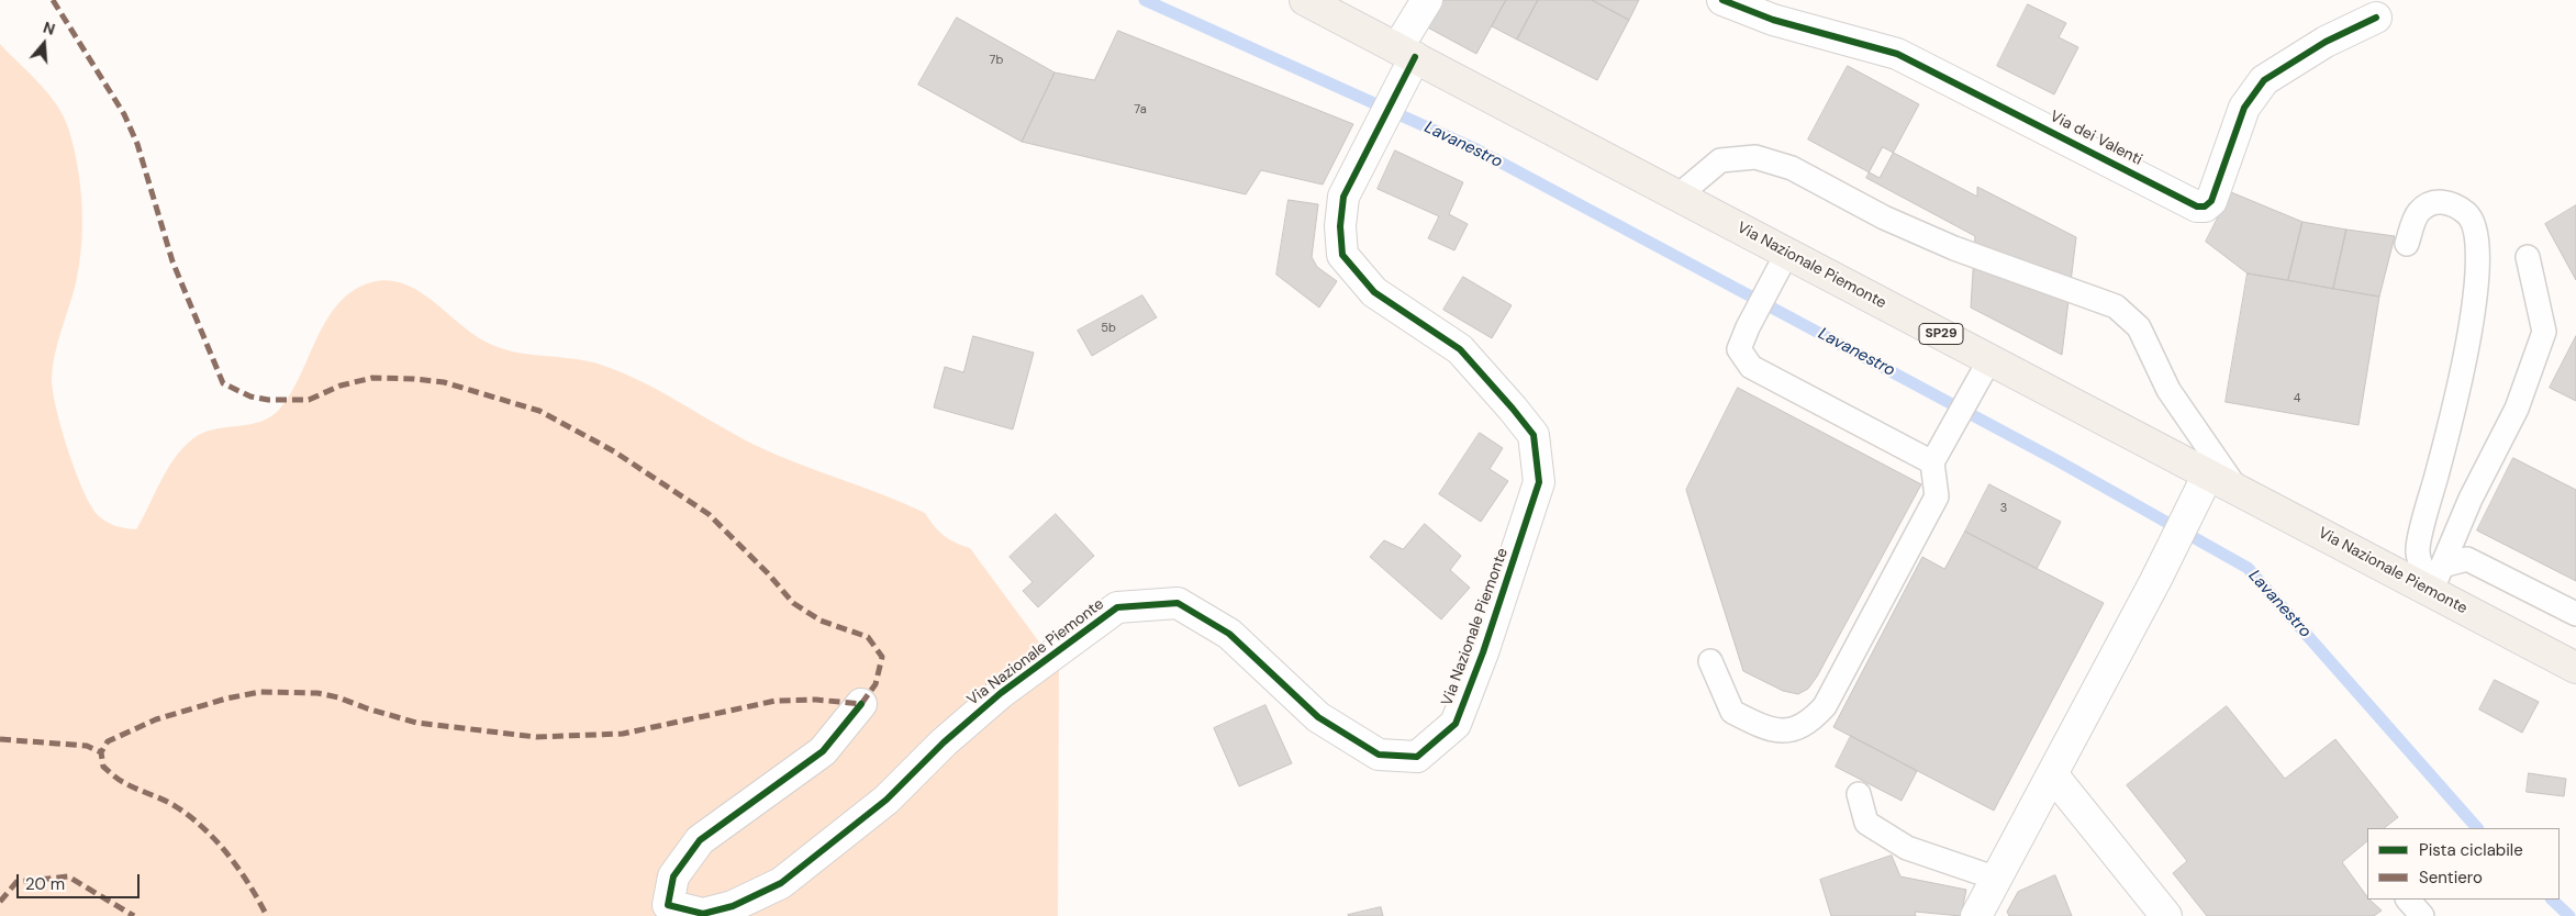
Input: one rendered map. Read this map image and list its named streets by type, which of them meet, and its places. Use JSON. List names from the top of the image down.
{
  "streets": {
    "main road": ["Via Nazionale Piemonte", "SP29"],
    "street": ["Via dei Valenti"]
  },
  "water": ["Lavanestro"],
  "house_numbers": [
    "7b",
    "7a",
    "5b",
    "4",
    "3"
  ],
  "legend": ["Pista ciclabile", "Sentiero"],
  "scale_bar": "20 m",
  "north": "top"
}
